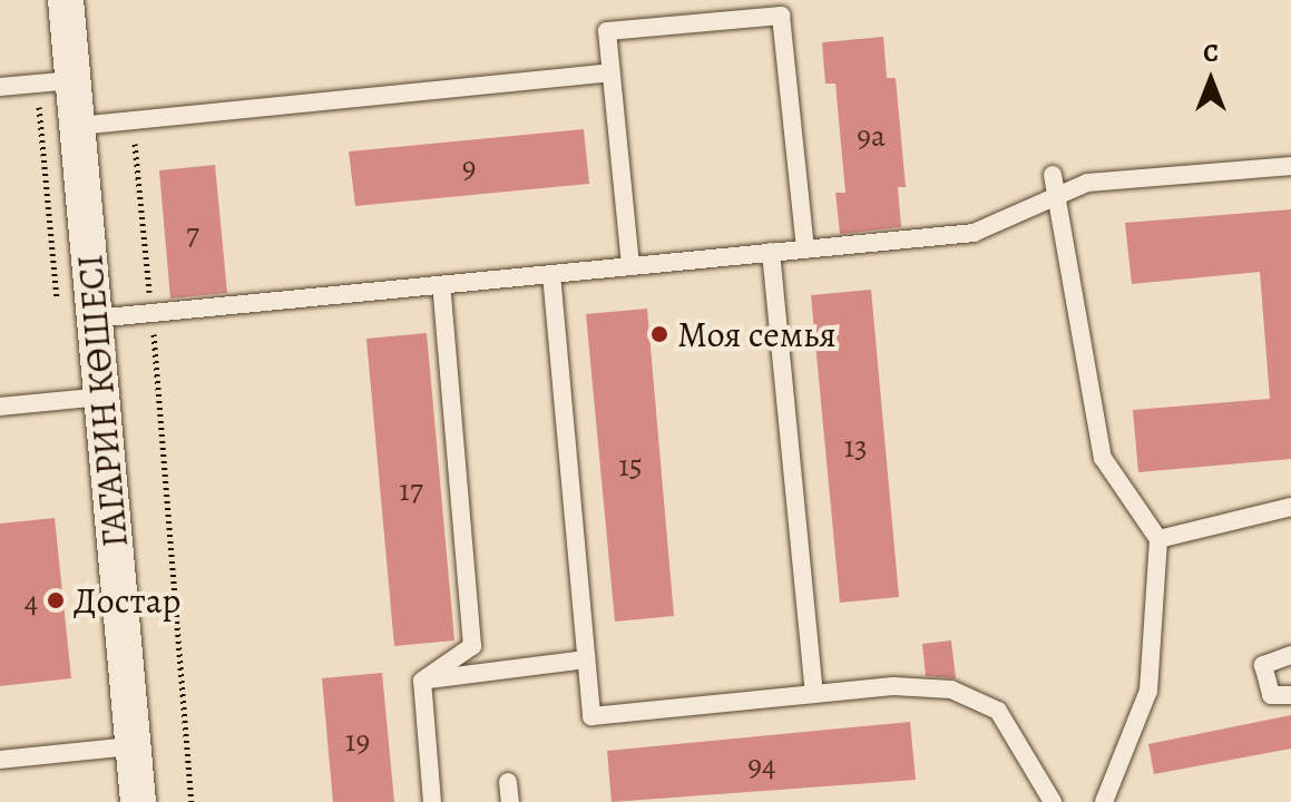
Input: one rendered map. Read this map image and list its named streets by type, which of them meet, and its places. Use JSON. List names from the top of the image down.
{
  "streets": {
    "street": ["ГАГАРИН КӨШЕСІ"]
  },
  "places": ["Моя семья", "Достар"],
  "house_numbers": [
    "9а",
    "9",
    "7",
    "13",
    "15",
    "17",
    "4",
    "19",
    "94"
  ],
  "north": "top"
}
